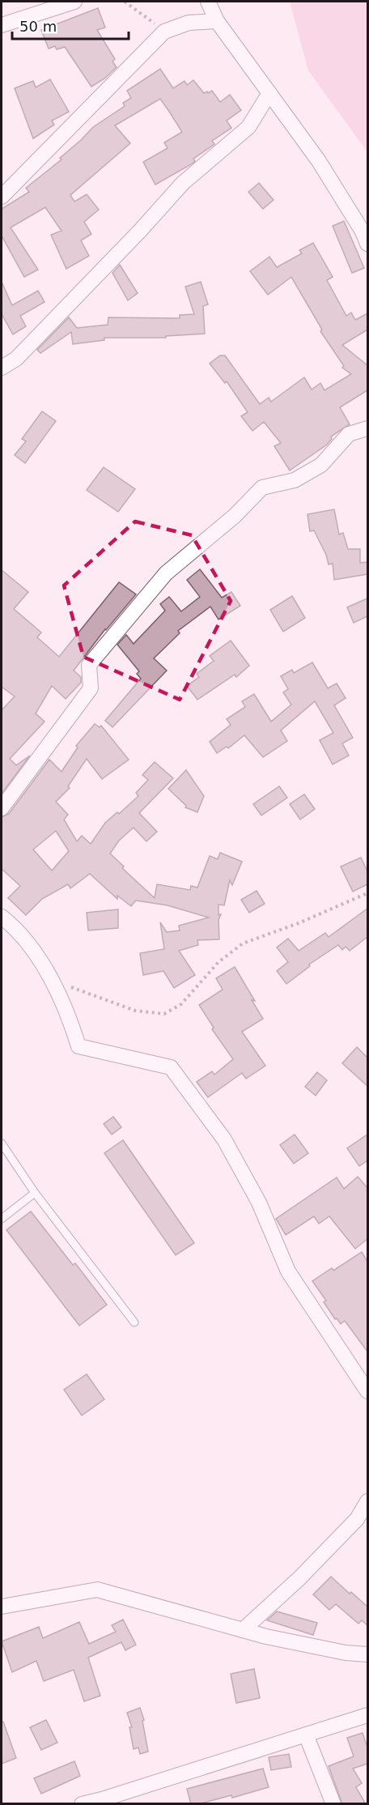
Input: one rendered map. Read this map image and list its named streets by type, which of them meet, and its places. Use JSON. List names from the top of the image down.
{
  "scale_bar": "50 m"
}
